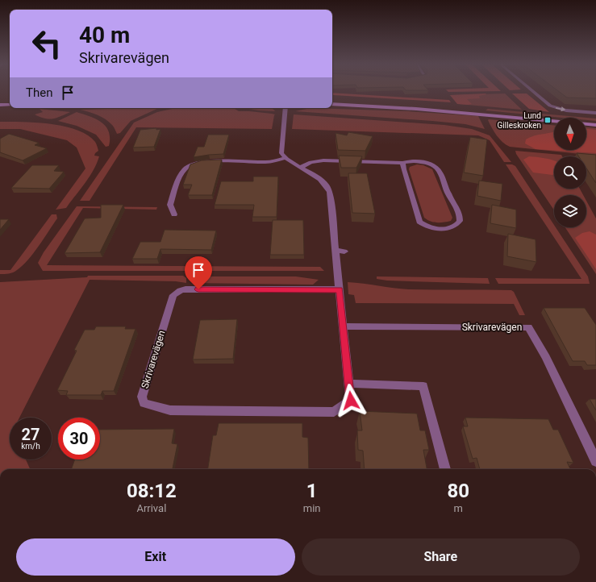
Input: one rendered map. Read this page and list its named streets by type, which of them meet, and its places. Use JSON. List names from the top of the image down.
{
  "streets": {
    "street": ["Skrivarevägen"]
  },
  "places": {
    "transit": ["Lund Gilleskroken"]
  },
  "north": "bottom",
  "page": {
    "turn": ["40 m", "Skrivarevägen"],
    "then": "Then",
    "speed": "27 km/h",
    "limit": "30",
    "eta": [
      "08:12",
      "Arrival",
      "1",
      "min",
      "80",
      "m"
    ],
    "buttons": ["Exit", "Share"]
  }
}
